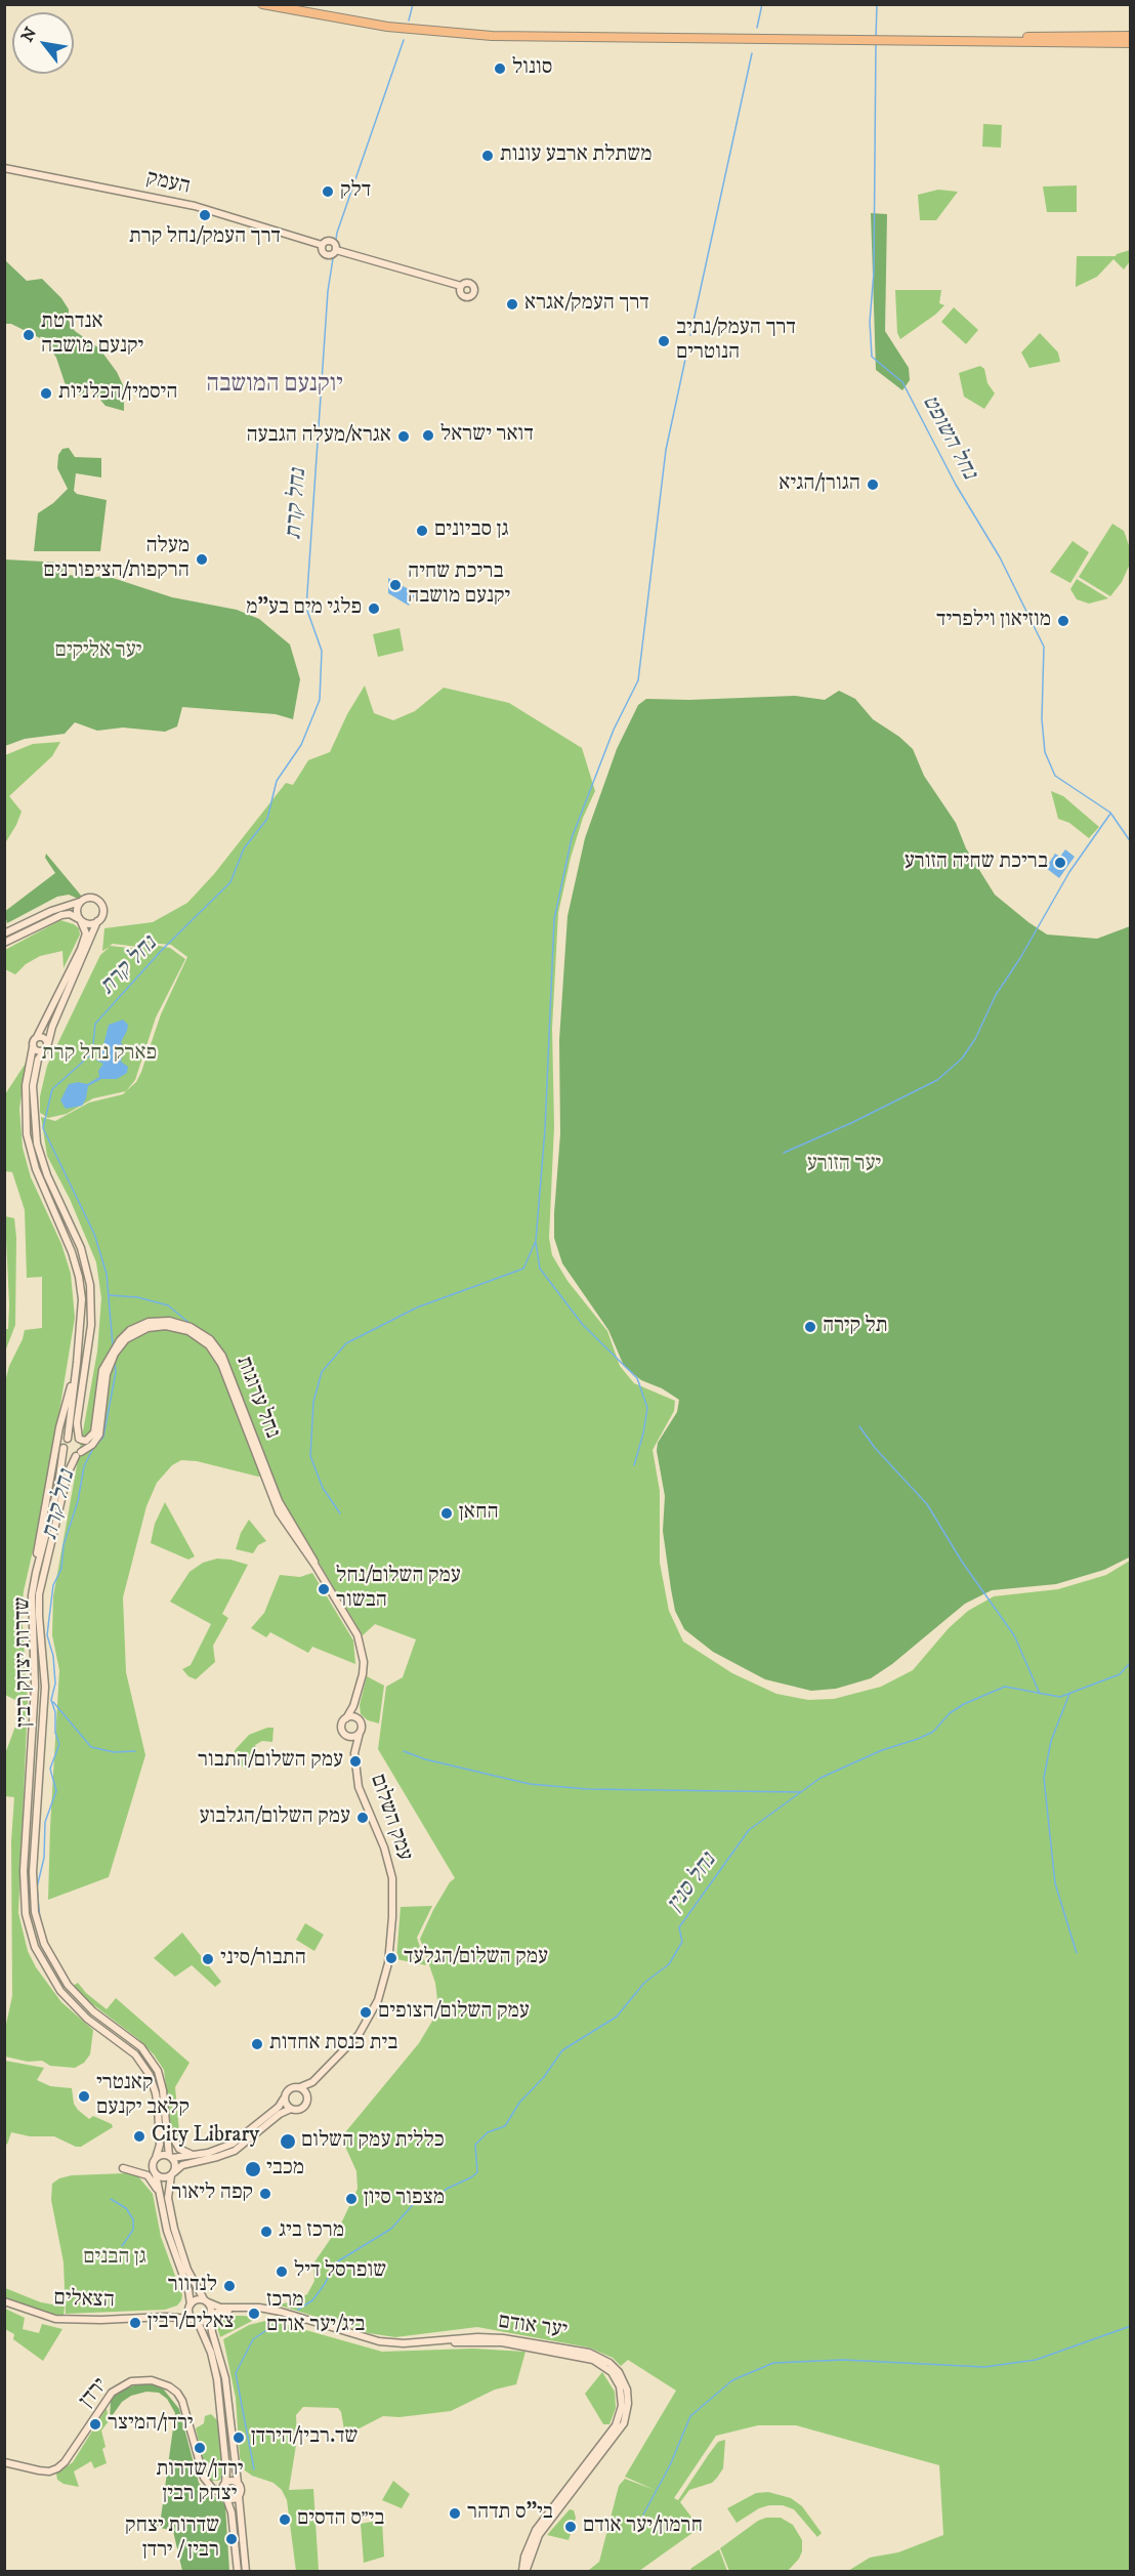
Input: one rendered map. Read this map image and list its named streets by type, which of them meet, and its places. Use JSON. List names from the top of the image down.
{
  "streets": {
    "street": [
      "העמק",
      "נחל ערוגות",
      "שדרות יצחק רבין",
      "עמק השלום",
      "הצאלים",
      "יער אודם",
      "ירדן"
    ]
  },
  "crossings": [
    ["נחל ערוגות", "שדרות יצחק רבין"],
    ["נחל ערוגות", "עמק השלום"],
    ["הצאלים", "יער אודם"]
  ],
  "districts": ["יוקנעם המושבה"],
  "water": ["נחל השופט", "נחל קרת", "נחל סנין"],
  "parks": [
    "יער אליקים",
    "פארק נחל קרת",
    "יער הזורע",
    "גן הבנים"
  ],
  "places": [
    "סונול",
    "משתלת ארבע עונות",
    "דלק",
    "דרך העמק/נחל קרת",
    "דרך העמק/אגרא",
    "אנדרטת יקנעם מושבה",
    "דרך העמק/נתיב הנוטרים",
    "היסמין/הכלניות",
    "דואר ישראל",
    "אגרא/מעלה הגבעה",
    "הגורן/הגיא",
    "גן סביונים",
    "מעלה הרקפות/הציפורנים",
    "בריכת שחיה יקנעם מושבה",
    "פלגי מים בע\"מ",
    "מוזיאון וילפריד",
    "בריכת שחיה הזורע",
    "תל קירה",
    "החאן",
    "עמק השלום/נחל הבשור",
    "עמק השלום/התבור",
    "עמק השלום/הגלבוע",
    "עמק השלום/הגלעד",
    "התבור/סיני",
    "עמק השלום/הצופים",
    "בית כנסת אחדות",
    "קאנטרי קלאב יקנעם",
    "City Library",
    "כללית עמק השלום",
    "מכבי",
    "קפה ליאור",
    "מצפור סיון",
    "מרכז ביג",
    "שופרסל דיל",
    "לנדוור",
    "מרכז ביג/יער אודם",
    "צאלים/רבין",
    "ירדן/המיצר",
    "שד.רבין/הירדן",
    "ירדן/שדרות יצחק רבין",
    "בי\"ס תדהר",
    "בי״ס הדסים",
    "חרמון/יער אודם",
    "שדרות יצחק רבין / ירדן"
  ],
  "north": "top left"
}
